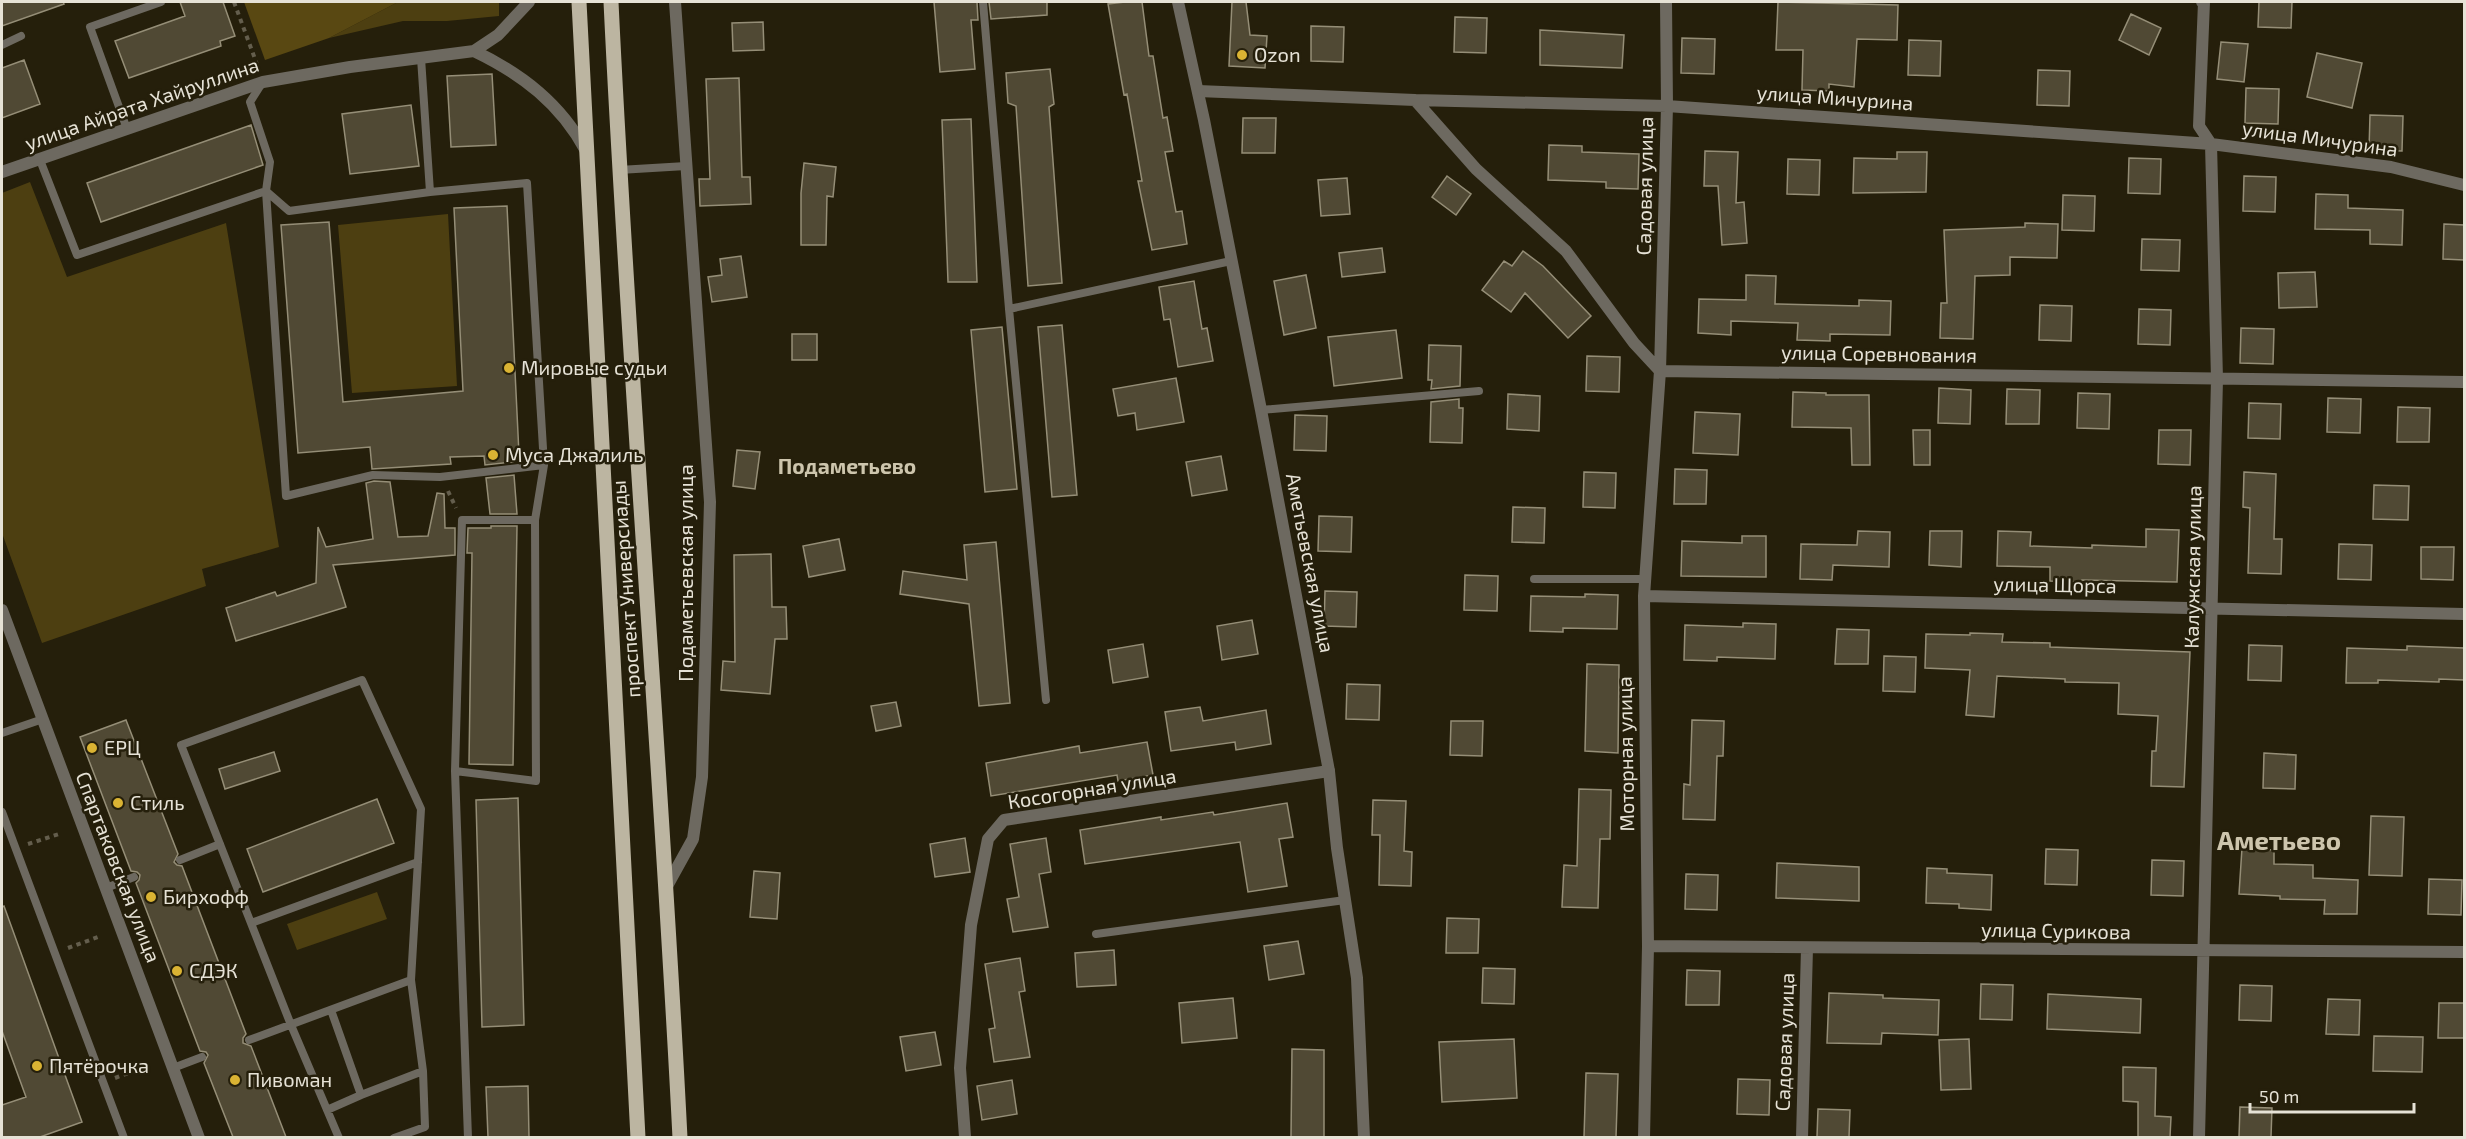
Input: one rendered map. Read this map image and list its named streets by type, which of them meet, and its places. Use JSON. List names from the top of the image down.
{
  "streets": {
    "main road": ["проспект Универсиады"],
    "street": [
      "улица Мичурина",
      "улица Айрата Хайруллина",
      "Садовая улица",
      "улица Соревнования",
      "Аметьевская улица",
      "Калужская улица",
      "Подаметьевская улица",
      "улица Щорса",
      "Моторная улица",
      "Косогорная улица",
      "Спартаковская улица",
      "улица Сурикова"
    ]
  },
  "crossings": [
    ["улица Мичурина", "Садовая улица"],
    ["улица Мичурина", "Аметьевская улица"],
    ["улица Мичурина", "Калужская улица"],
    ["Садовая улица", "улица Соревнования"],
    ["Садовая улица", "Моторная улица"],
    ["Садовая улица", "улица Сурикова"],
    ["улица Соревнования", "Калужская улица"],
    ["улица Соревнования", "Моторная улица"],
    ["Аметьевская улица", "Косогорная улица"],
    ["Калужская улица", "улица Щорса"],
    ["Калужская улица", "улица Сурикова"],
    ["Подаметьевская улица", "проспект Универсиады"],
    ["улица Щорса", "Моторная улица"],
    ["Моторная улица", "улица Сурикова"]
  ],
  "districts": ["Подаметьево", "Аметьево"],
  "places": [
    "Ozon",
    "Мировые судьи",
    "Муса Джалиль",
    "ЕРЦ",
    "Стиль",
    "Бирхофф",
    "СДЭК",
    "Пятёрочка",
    "Пивоман"
  ],
  "scale_bar": "50 m"
}
